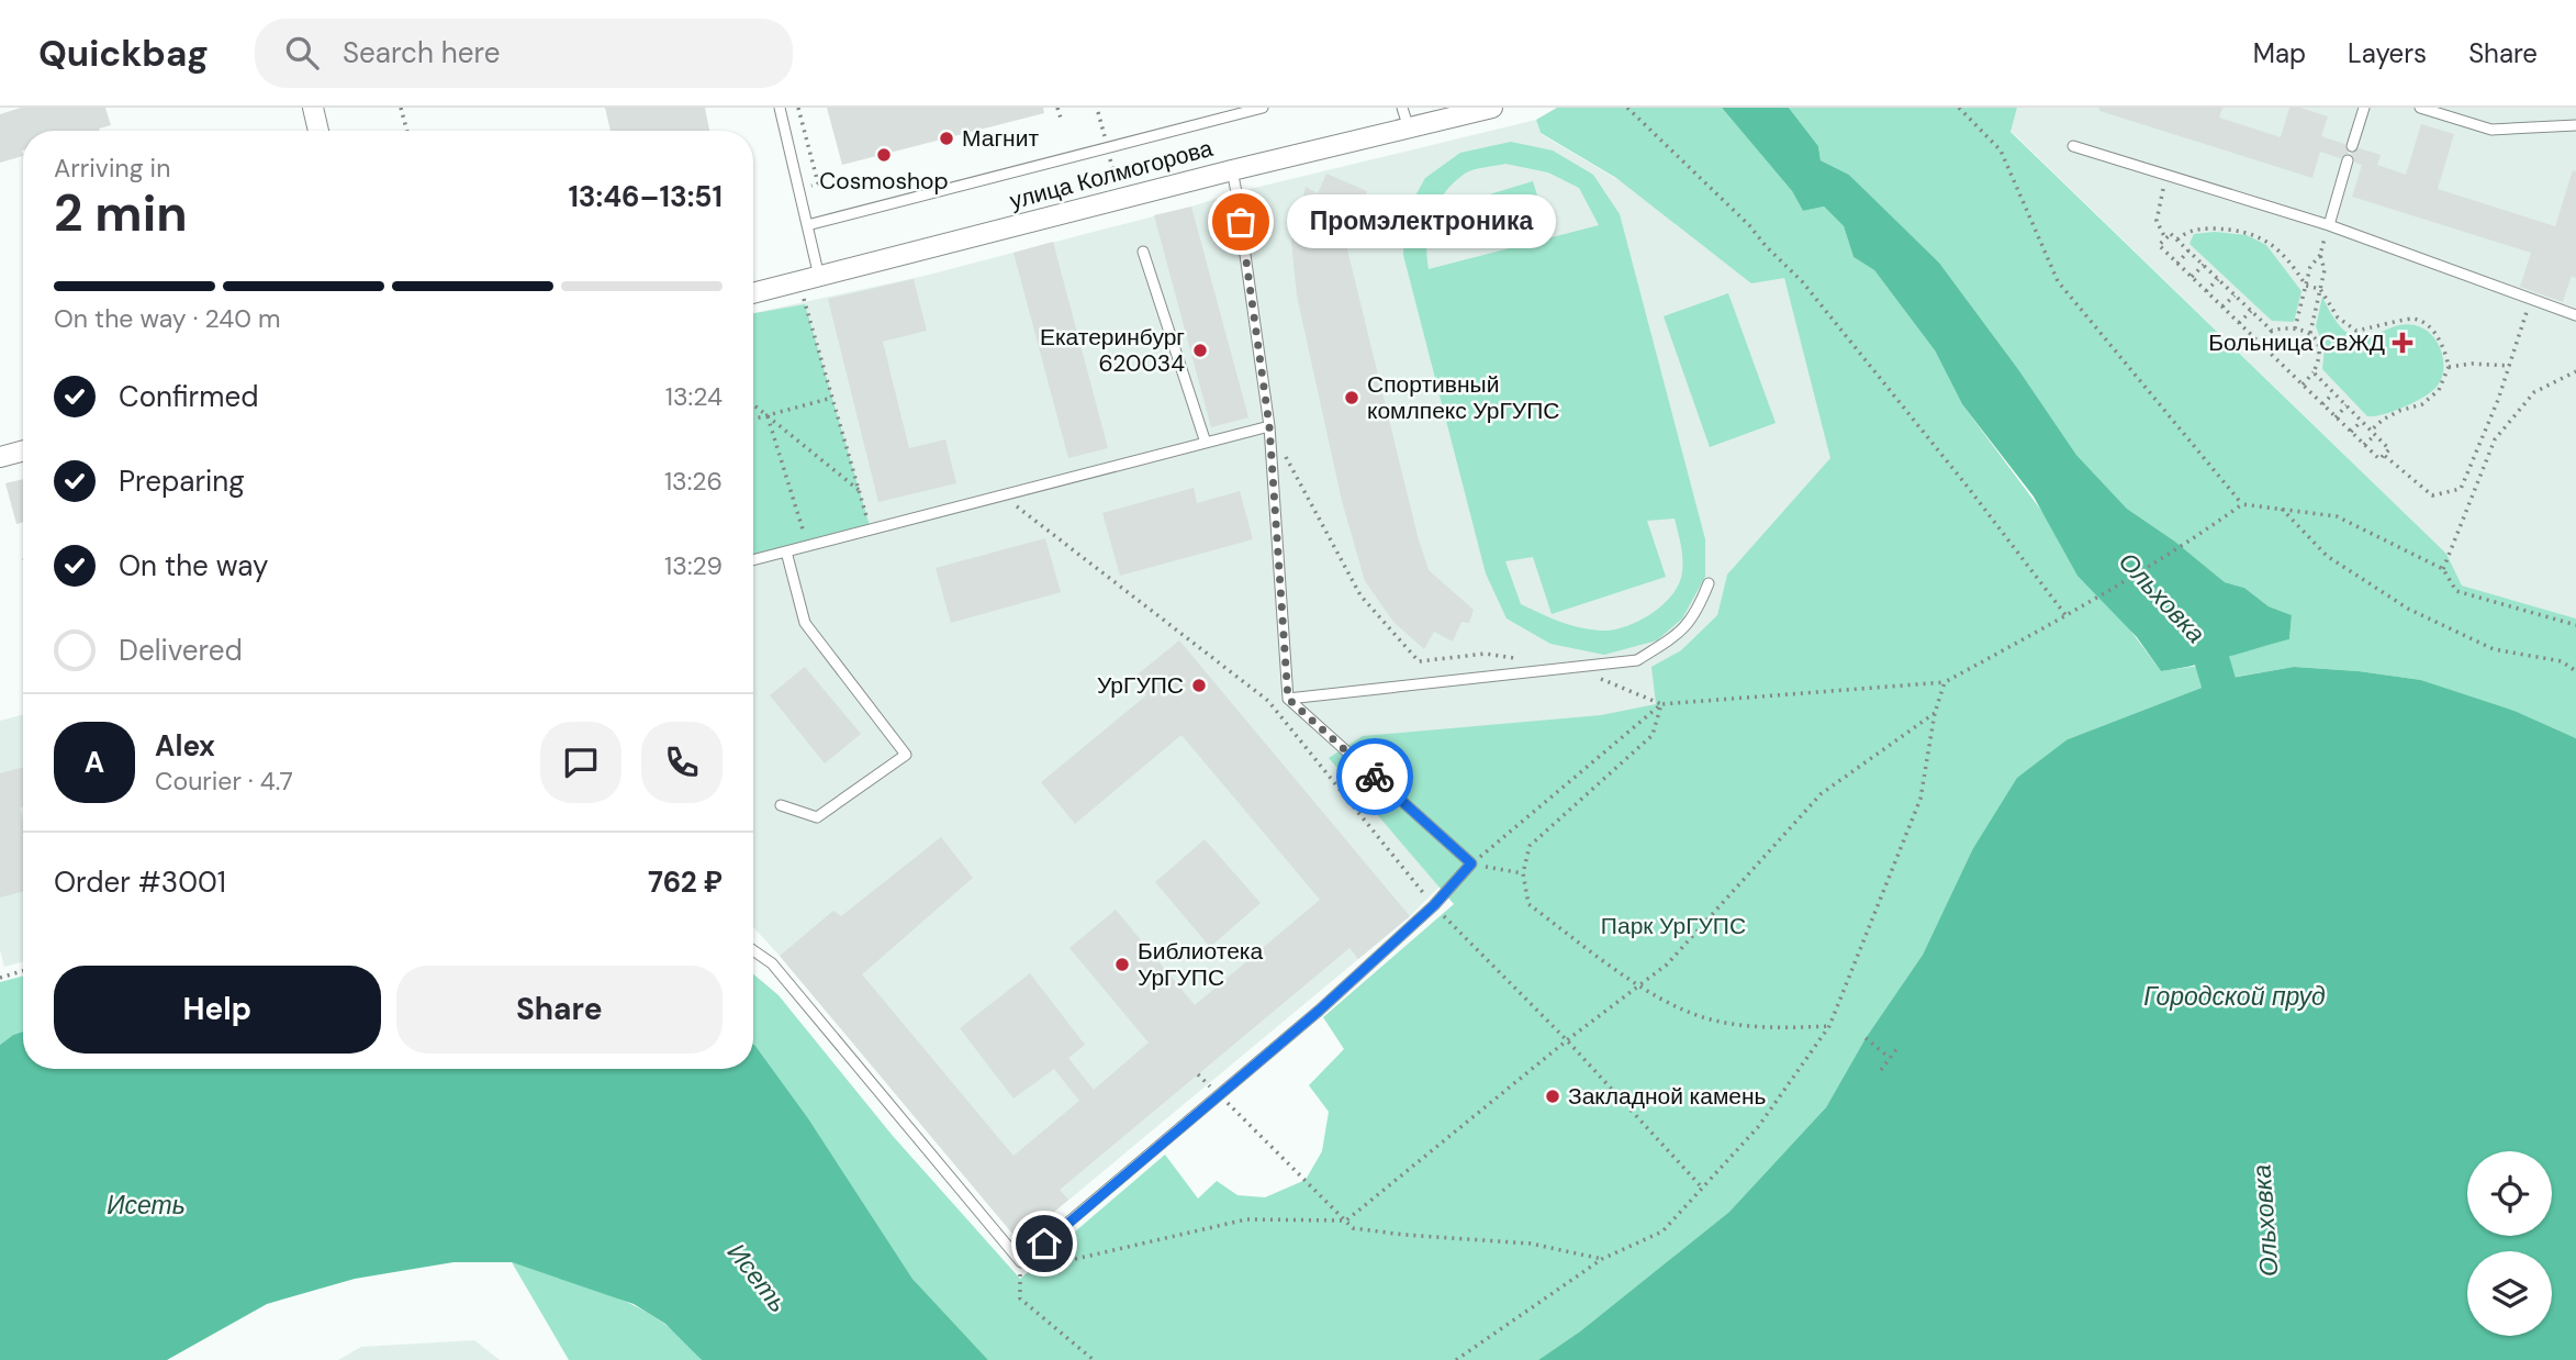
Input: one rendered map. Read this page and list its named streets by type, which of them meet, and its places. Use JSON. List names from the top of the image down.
{
  "streets": {
    "street": ["улица Колмогорова"]
  },
  "water": ["Ольховка", "Городской пруд", "Исеть"],
  "parks": ["Парк УрГУПС"],
  "places": {
    "other": [
      "Магнит",
      "Cosmoshop",
      "Промэлектроника",
      "Екатеринбург 620034",
      "Спортивный комлпекс УрГУПС",
      "УрГУПС",
      "Библиотека УрГУПС",
      "Закладной камень"
    ],
    "health": ["Больница СвЖД"]
  },
  "page": {
    "header": "Quickbag",
    "search": "Search here",
    "nav": ["Map", "Layers", "Share"],
    "heading": ["2 min", "Arriving in", "13:46–13:51"],
    "panel": [
      "Alex",
      "Courier · 4.7",
      "Order #3001",
      "762 ₽"
    ],
    "bubble": "Промэлектроника",
    "bar": "On the way · 240 m",
    "list": [
      ["Confirmed", "13:24"],
      ["Preparing", "13:26"],
      ["On the way", "13:29"],
      "Delivered"
    ],
    "round": "A",
    "buttons": ["Help", "Share"]
  }
}
